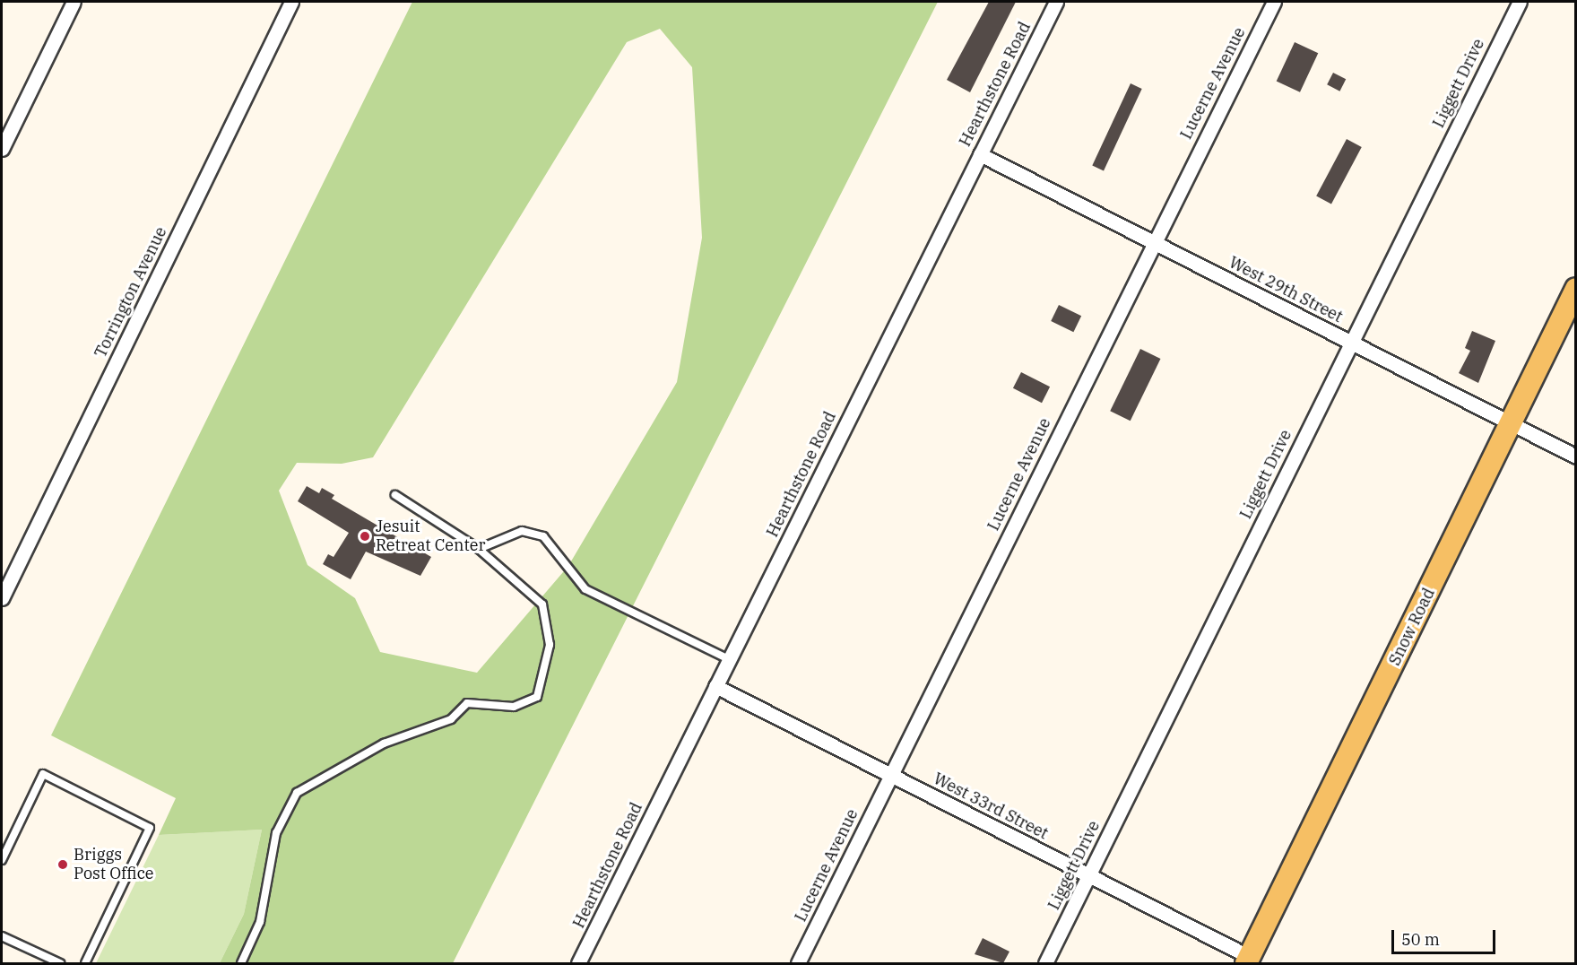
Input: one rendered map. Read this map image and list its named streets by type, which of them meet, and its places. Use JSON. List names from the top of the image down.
{
  "streets": {
    "main road": ["Snow Road"],
    "street": [
      "Lucerne Avenue",
      "Liggett Drive",
      "Hearthstone Road",
      "West 29th Street",
      "Torrington Avenue",
      "West 33rd Street"
    ]
  },
  "crossings": [
    ["Lucerne Avenue", "West 29th Street"],
    ["Lucerne Avenue", "West 33rd Street"],
    ["Liggett Drive", "West 29th Street"],
    ["Liggett Drive", "West 33rd Street"],
    ["Hearthstone Road", "West 29th Street"],
    ["Hearthstone Road", "West 33rd Street"],
    ["West 29th Street", "Snow Road"],
    ["Snow Road", "West 33rd Street"]
  ],
  "places": ["Jesuit Retreat Center", "Briggs Post Office"],
  "scale_bar": "50 m"
}
